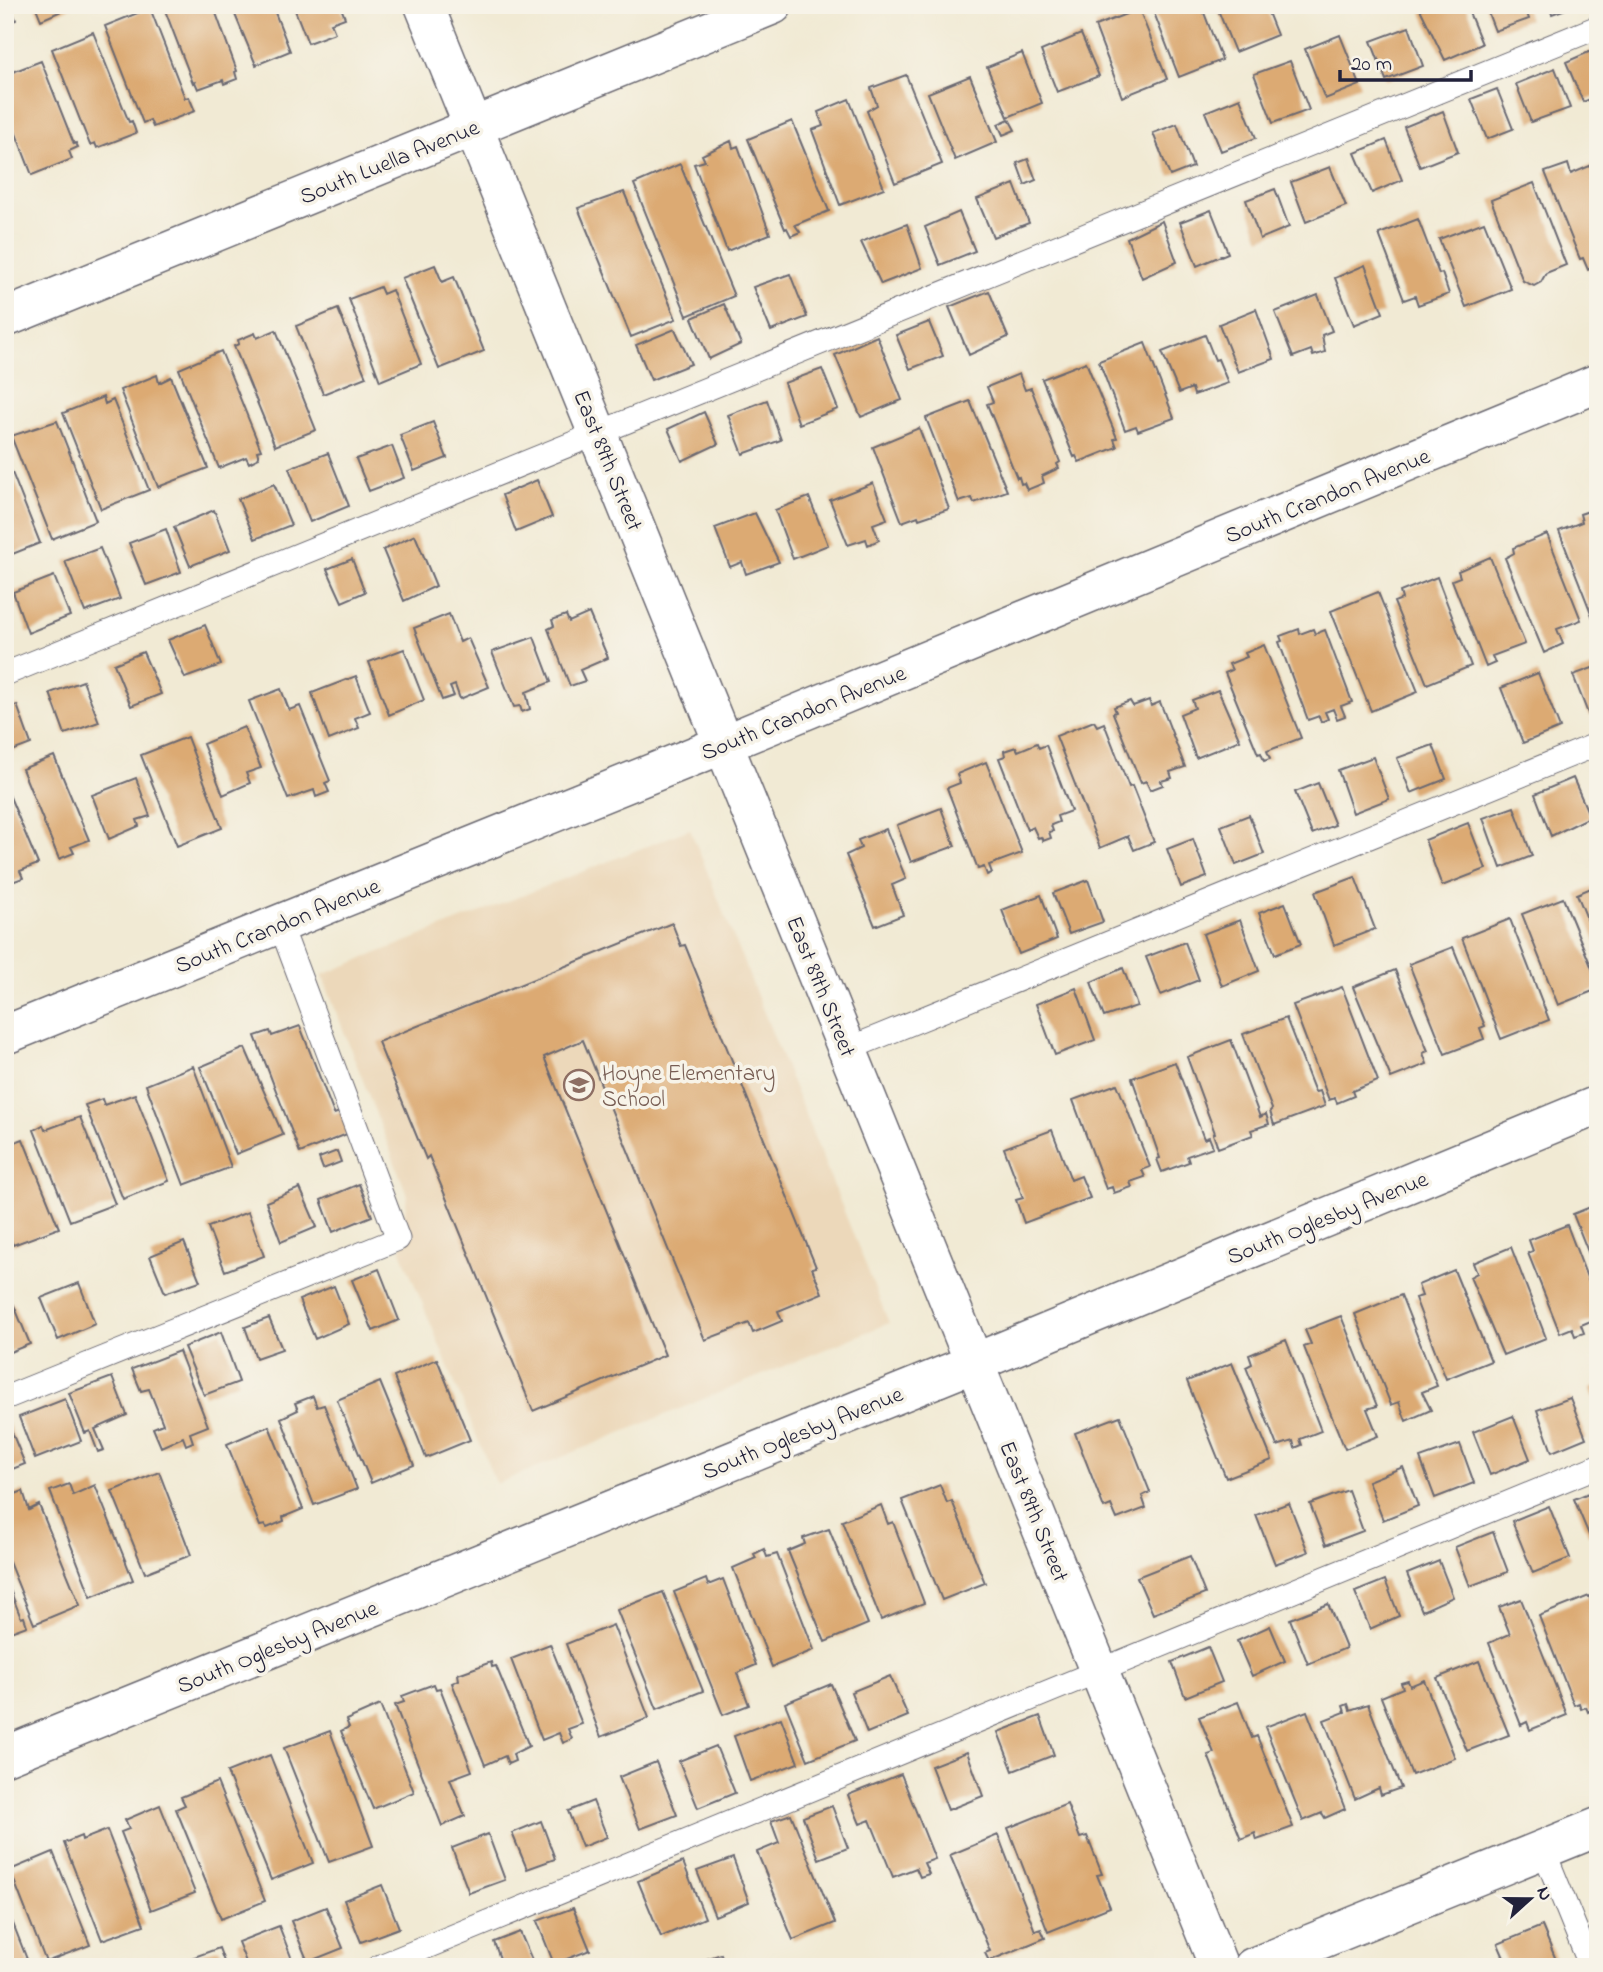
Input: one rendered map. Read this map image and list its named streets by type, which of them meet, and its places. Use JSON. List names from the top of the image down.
{
  "streets": {
    "street": [
      "South Luella Avenue",
      "East 89th Street",
      "South Crandon Avenue",
      "South Oglesby Avenue"
    ]
  },
  "crossings": [
    ["South Luella Avenue", "East 89th Street"],
    ["East 89th Street", "South Crandon Avenue"],
    ["East 89th Street", "South Oglesby Avenue"]
  ],
  "places": {
    "school or university": ["Hoyne Elementary School"]
  },
  "scale_bar": "20 m",
  "north": "right"
}
